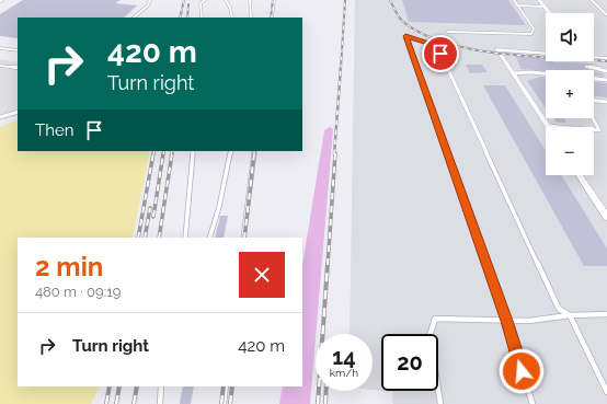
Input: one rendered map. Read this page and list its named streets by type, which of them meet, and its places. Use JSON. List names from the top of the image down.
{
  "page": {
    "map_buttons": ["+", "−"],
    "turn": ["420 m", "Turn right"],
    "then": "Then",
    "heading": ["2 min", "480 m · 09:19"],
    "list": [
      {
        "name": "Turn right",
        "value": "420 m"
      }
    ],
    "speed": "14 km/h",
    "limit": "20"
  }
}
